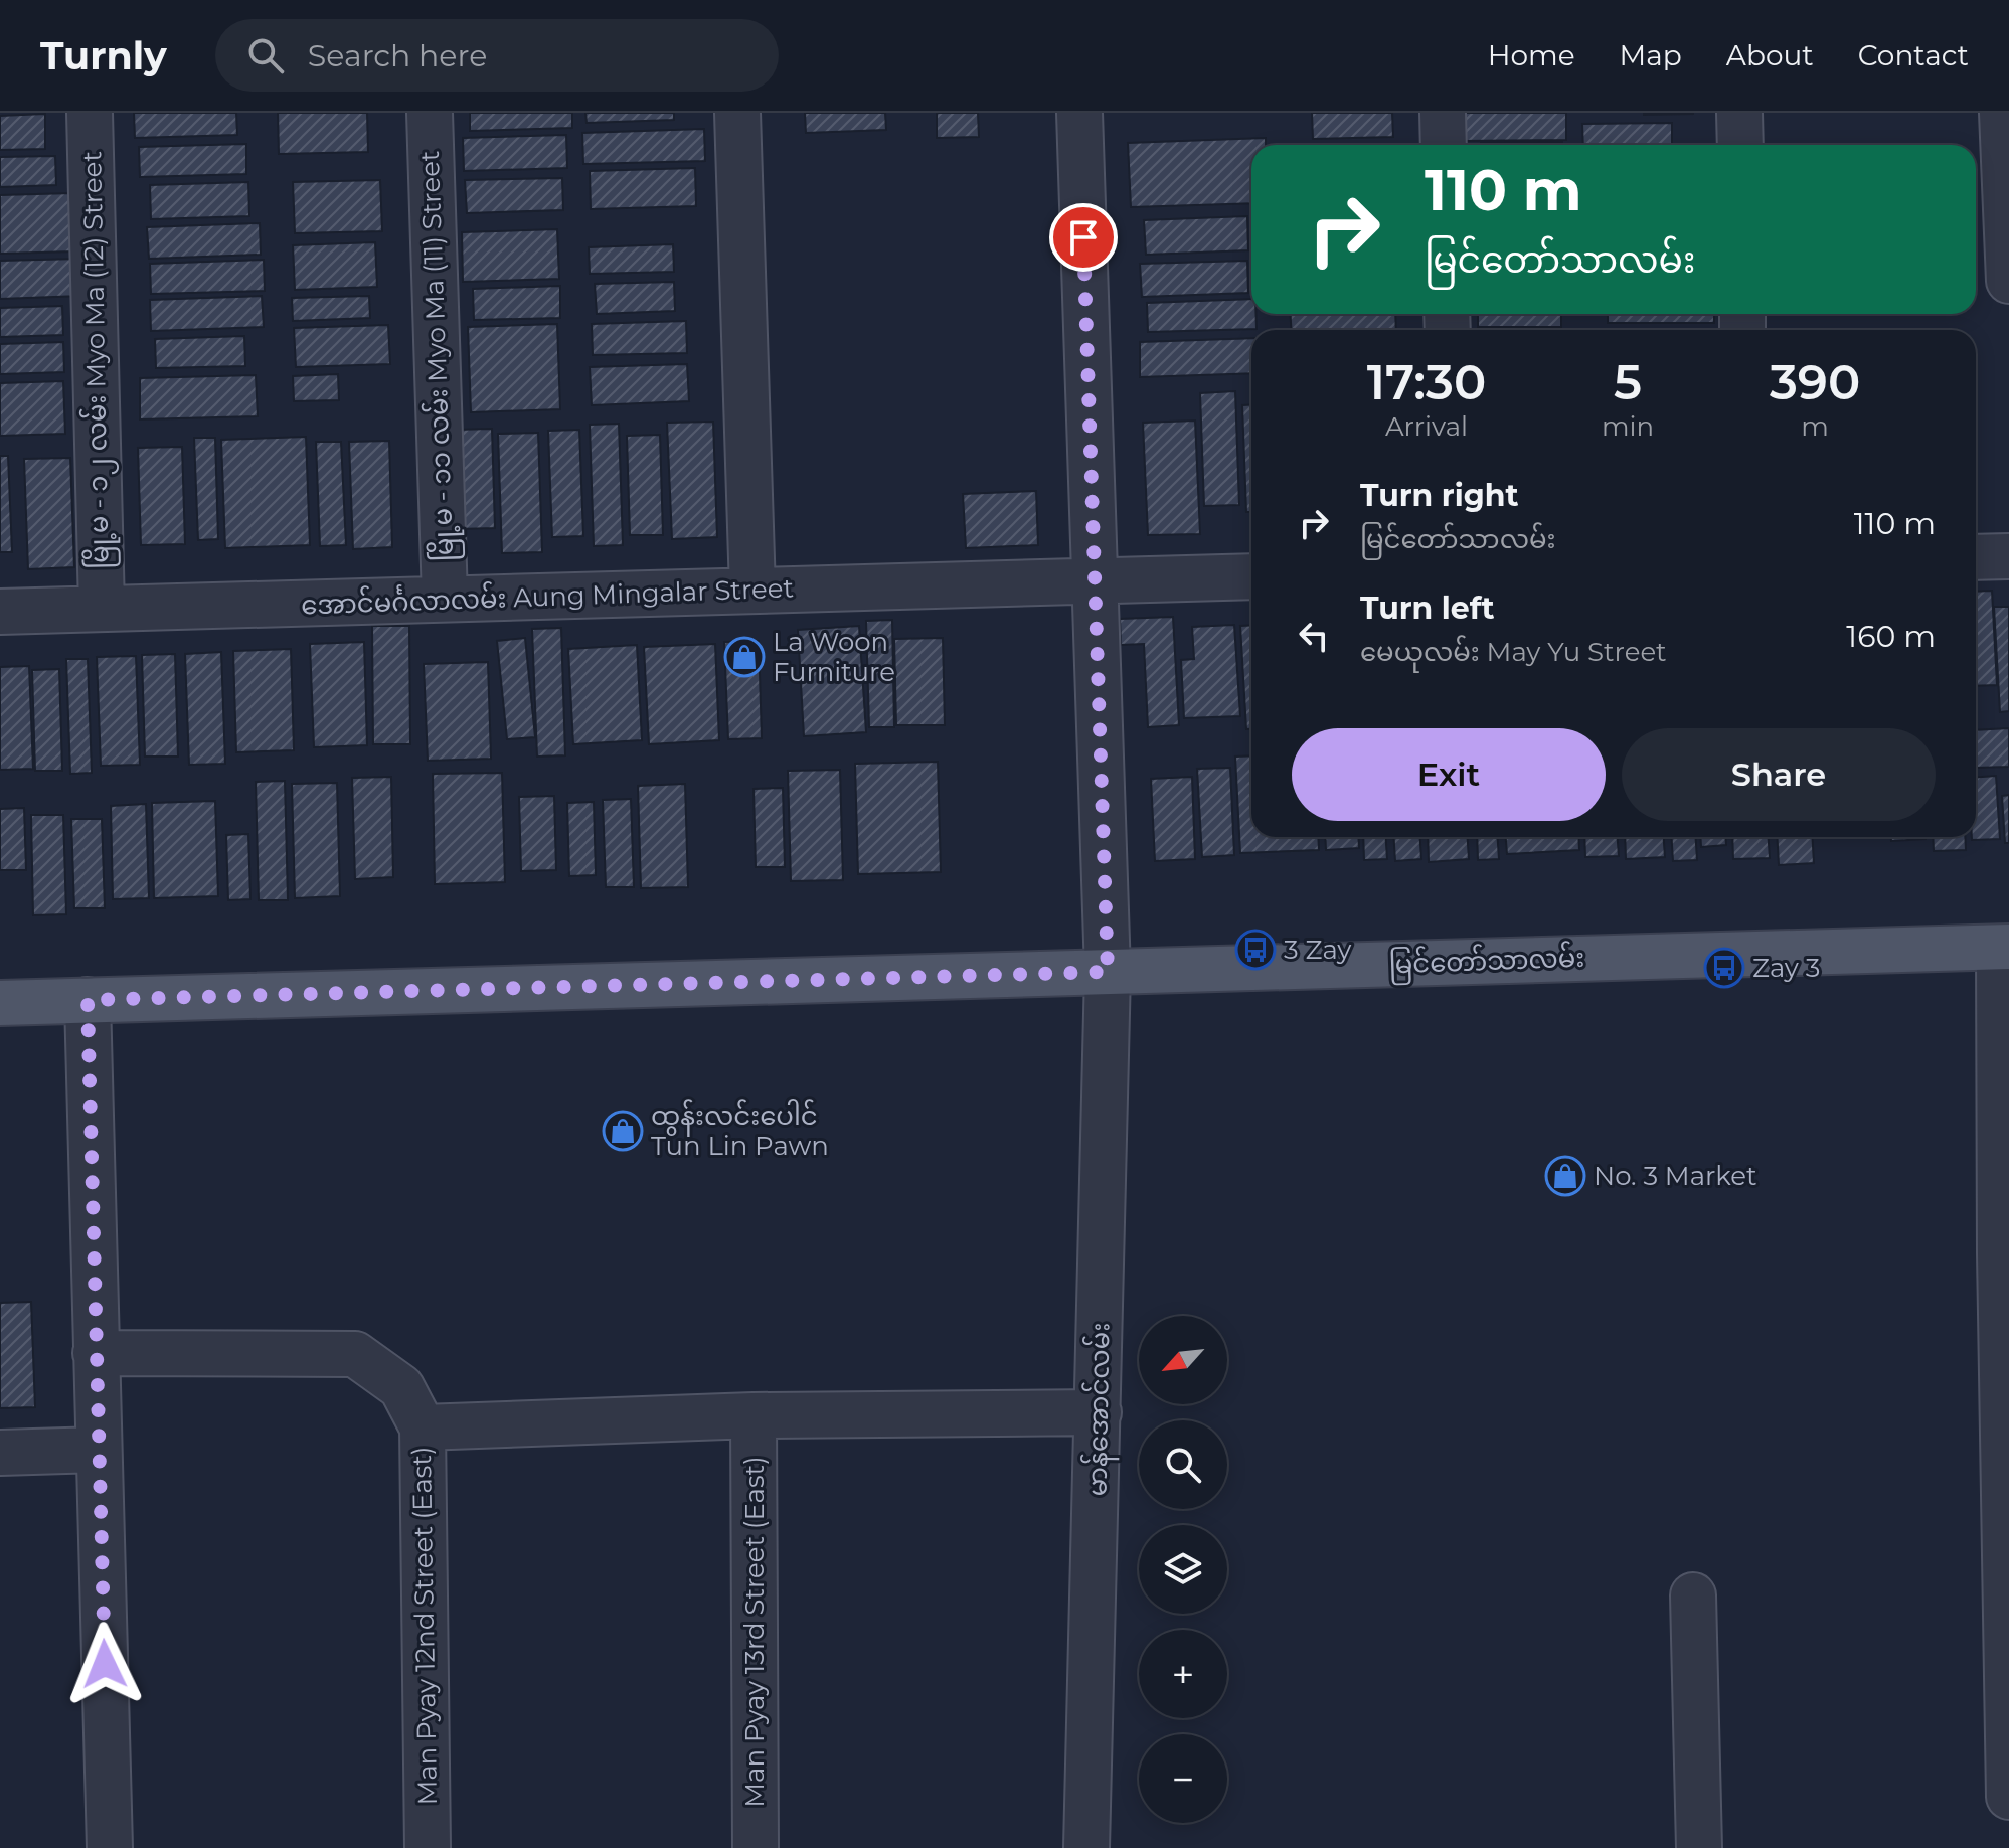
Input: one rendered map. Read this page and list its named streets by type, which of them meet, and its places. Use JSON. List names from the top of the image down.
{
  "streets": {
    "main road": ["မြင်တော်သာလမ်း"],
    "street": [
      "မြို့မ - ၁၁ လမ်း Myo Ma (11) Street",
      "မြို့မ - ၁၂ လမ်း Myo Ma (12) Street",
      "အောင်မင်္ဂလာလမ်း Aung Mingalar Street",
      "မာန်အောင်လမ်း",
      "Man Pyay 12nd Street (East)",
      "Man Pyay 13rd Street (East)"
    ]
  },
  "crossings": [
    ["မြို့မ - ၁၁ လမ်း Myo Ma (11) Street", "အောင်မင်္ဂလာလမ်း Aung Mingalar Street"],
    ["မြို့မ - ၁၂ လမ်း Myo Ma (12) Street", "အောင်မင်္ဂလာလမ်း Aung Mingalar Street"],
    ["အောင်မင်္ဂလာလမ်း Aung Mingalar Street", "မာန်အောင်လမ်း"],
    ["မြင်တော်သာလမ်း", "မာန်အောင်လမ်း"]
  ],
  "places": {
    "shop": ["La Woon Furniture", "ထွန်းလင်းပေါင် Tun Lin Pawn", "No. 3 Market"],
    "bus stop": ["3 Zay", "Zay 3"]
  },
  "north": "bottom left",
  "page": {
    "header": "Turnly",
    "search": "Search here",
    "nav": [
      "Home",
      "Map",
      "About",
      "Contact"
    ],
    "turn": ["110 m", "မြင်တော်သာလမ်း"],
    "eta": [
      "17:30",
      "Arrival",
      "5",
      "min",
      "390",
      "m"
    ],
    "list": [
      {
        "name": "Turn right",
        "note": "မြင်တော်သာလမ်း",
        "value": "110 m"
      },
      {
        "name": "Turn left",
        "note": "မေယုလမ်း May Yu Street",
        "value": "160 m"
      }
    ],
    "buttons": ["Exit", "Share"],
    "map_buttons": ["+", "−"]
  }
}
